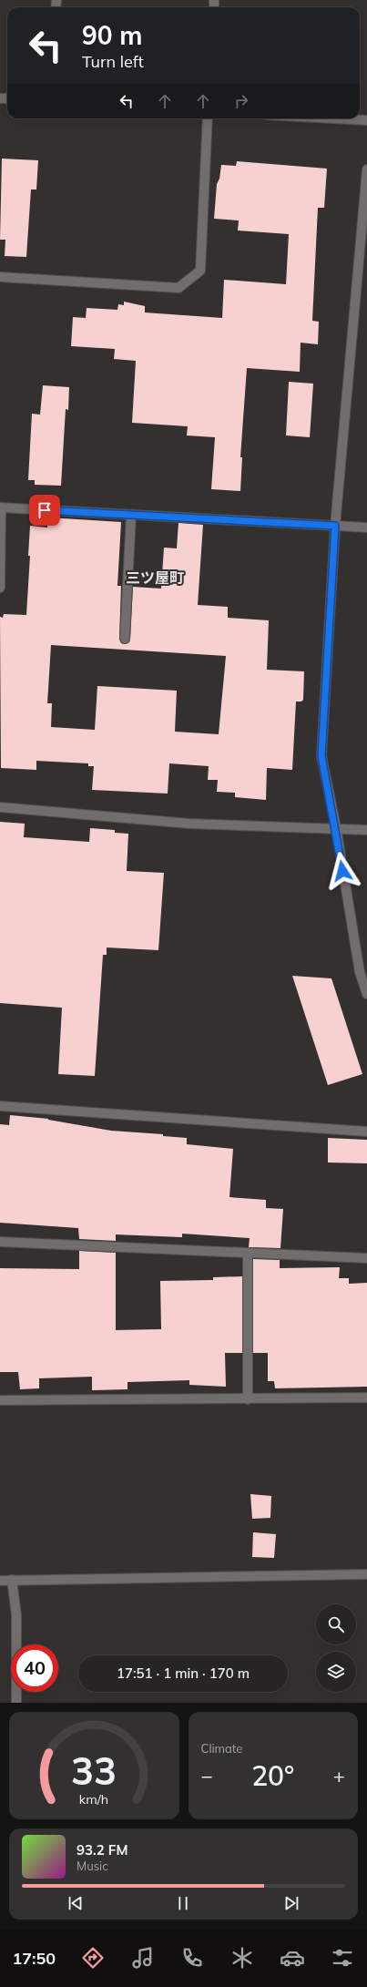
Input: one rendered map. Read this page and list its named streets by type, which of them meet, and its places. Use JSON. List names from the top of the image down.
{
  "districts": ["三ツ屋町"],
  "page": {
    "turn": ["90 m", "Turn left"],
    "limit": "40",
    "trip": "17:51 · 1 min · 170 m",
    "tile": "Climate",
    "heat": ["−", "20°", "+"],
    "song": ["93.2 FM", "Music"],
    "tabs": "17:50",
    "gauge": ["33", "km/h"]
  }
}
